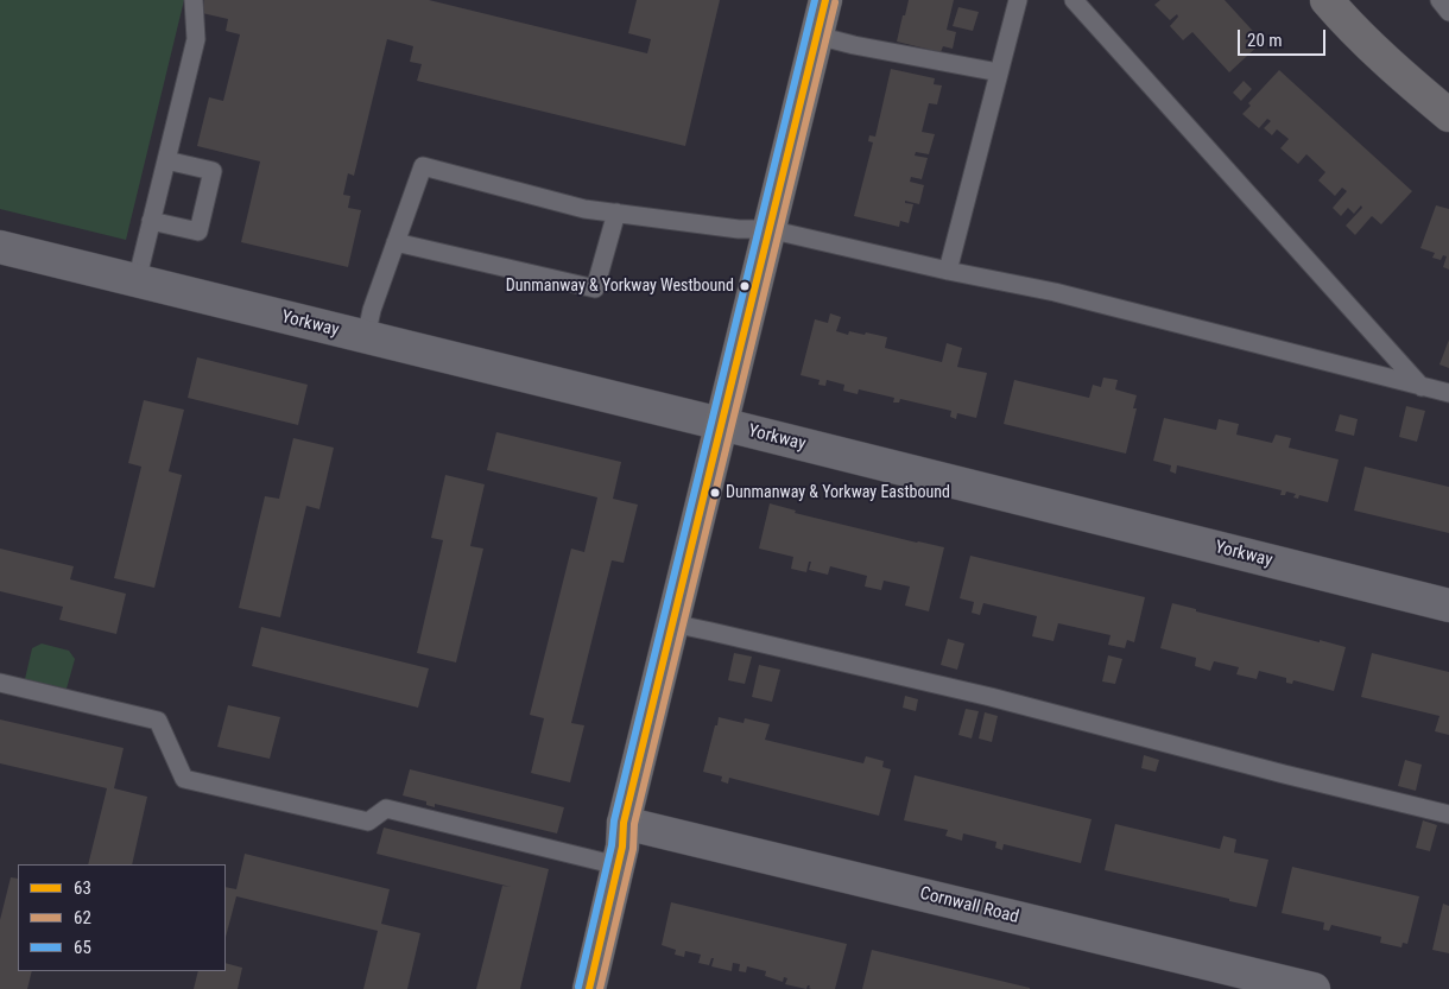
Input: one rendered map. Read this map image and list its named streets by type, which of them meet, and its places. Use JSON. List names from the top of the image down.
{
  "streets": {
    "street": ["Yorkway", "Cornwall Road"]
  },
  "places": ["Dunmanway & Yorkway Westbound", "Dunmanway & Yorkway Eastbound"],
  "lines": ["transit line 63", "transit line 65", "transit line 62"],
  "legend": ["63", "62", "65"],
  "scale_bar": "20 m"
}
